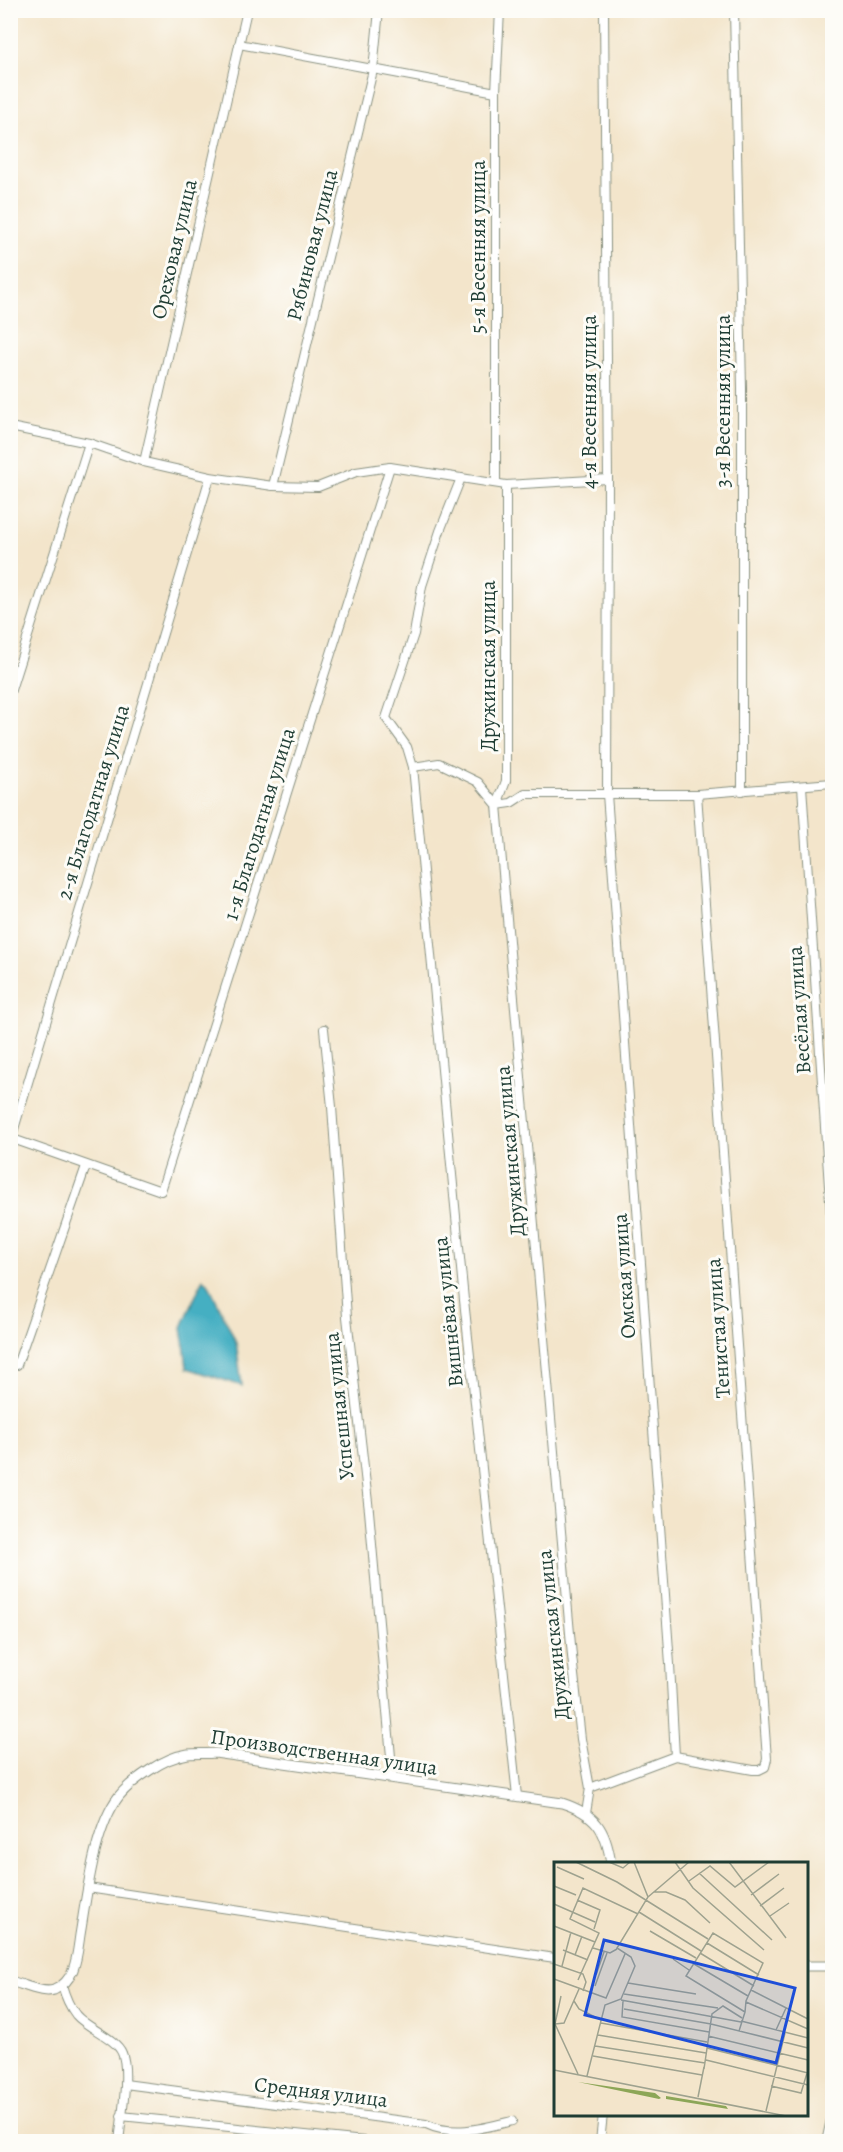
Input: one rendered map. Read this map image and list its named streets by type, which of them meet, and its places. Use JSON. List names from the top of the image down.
{
  "streets": {
    "street": [
      "Рябиновая улица",
      "5-я Весенняя улица",
      "Ореховая улица",
      "3-я Весенняя улица",
      "4-я Весенняя улица",
      "Дружинская улица",
      "2-я Благодатная улица",
      "1-я Благодатная улица",
      "Весёлая улица",
      "Омская улица",
      "Вишнёвая улица",
      "Тенистая улица",
      "Успешная улица",
      "Производственная улица",
      "Средняя улица"
    ]
  },
  "crossings": [
    ["4-я Весенняя улица", "Омская улица"],
    ["Дружинская улица", "Производственная улица"],
    ["Омская улица", "Тенистая улица"],
    ["Вишнёвая улица", "Производственная улица"],
    ["Успешная улица", "Производственная улица"]
  ]
}
